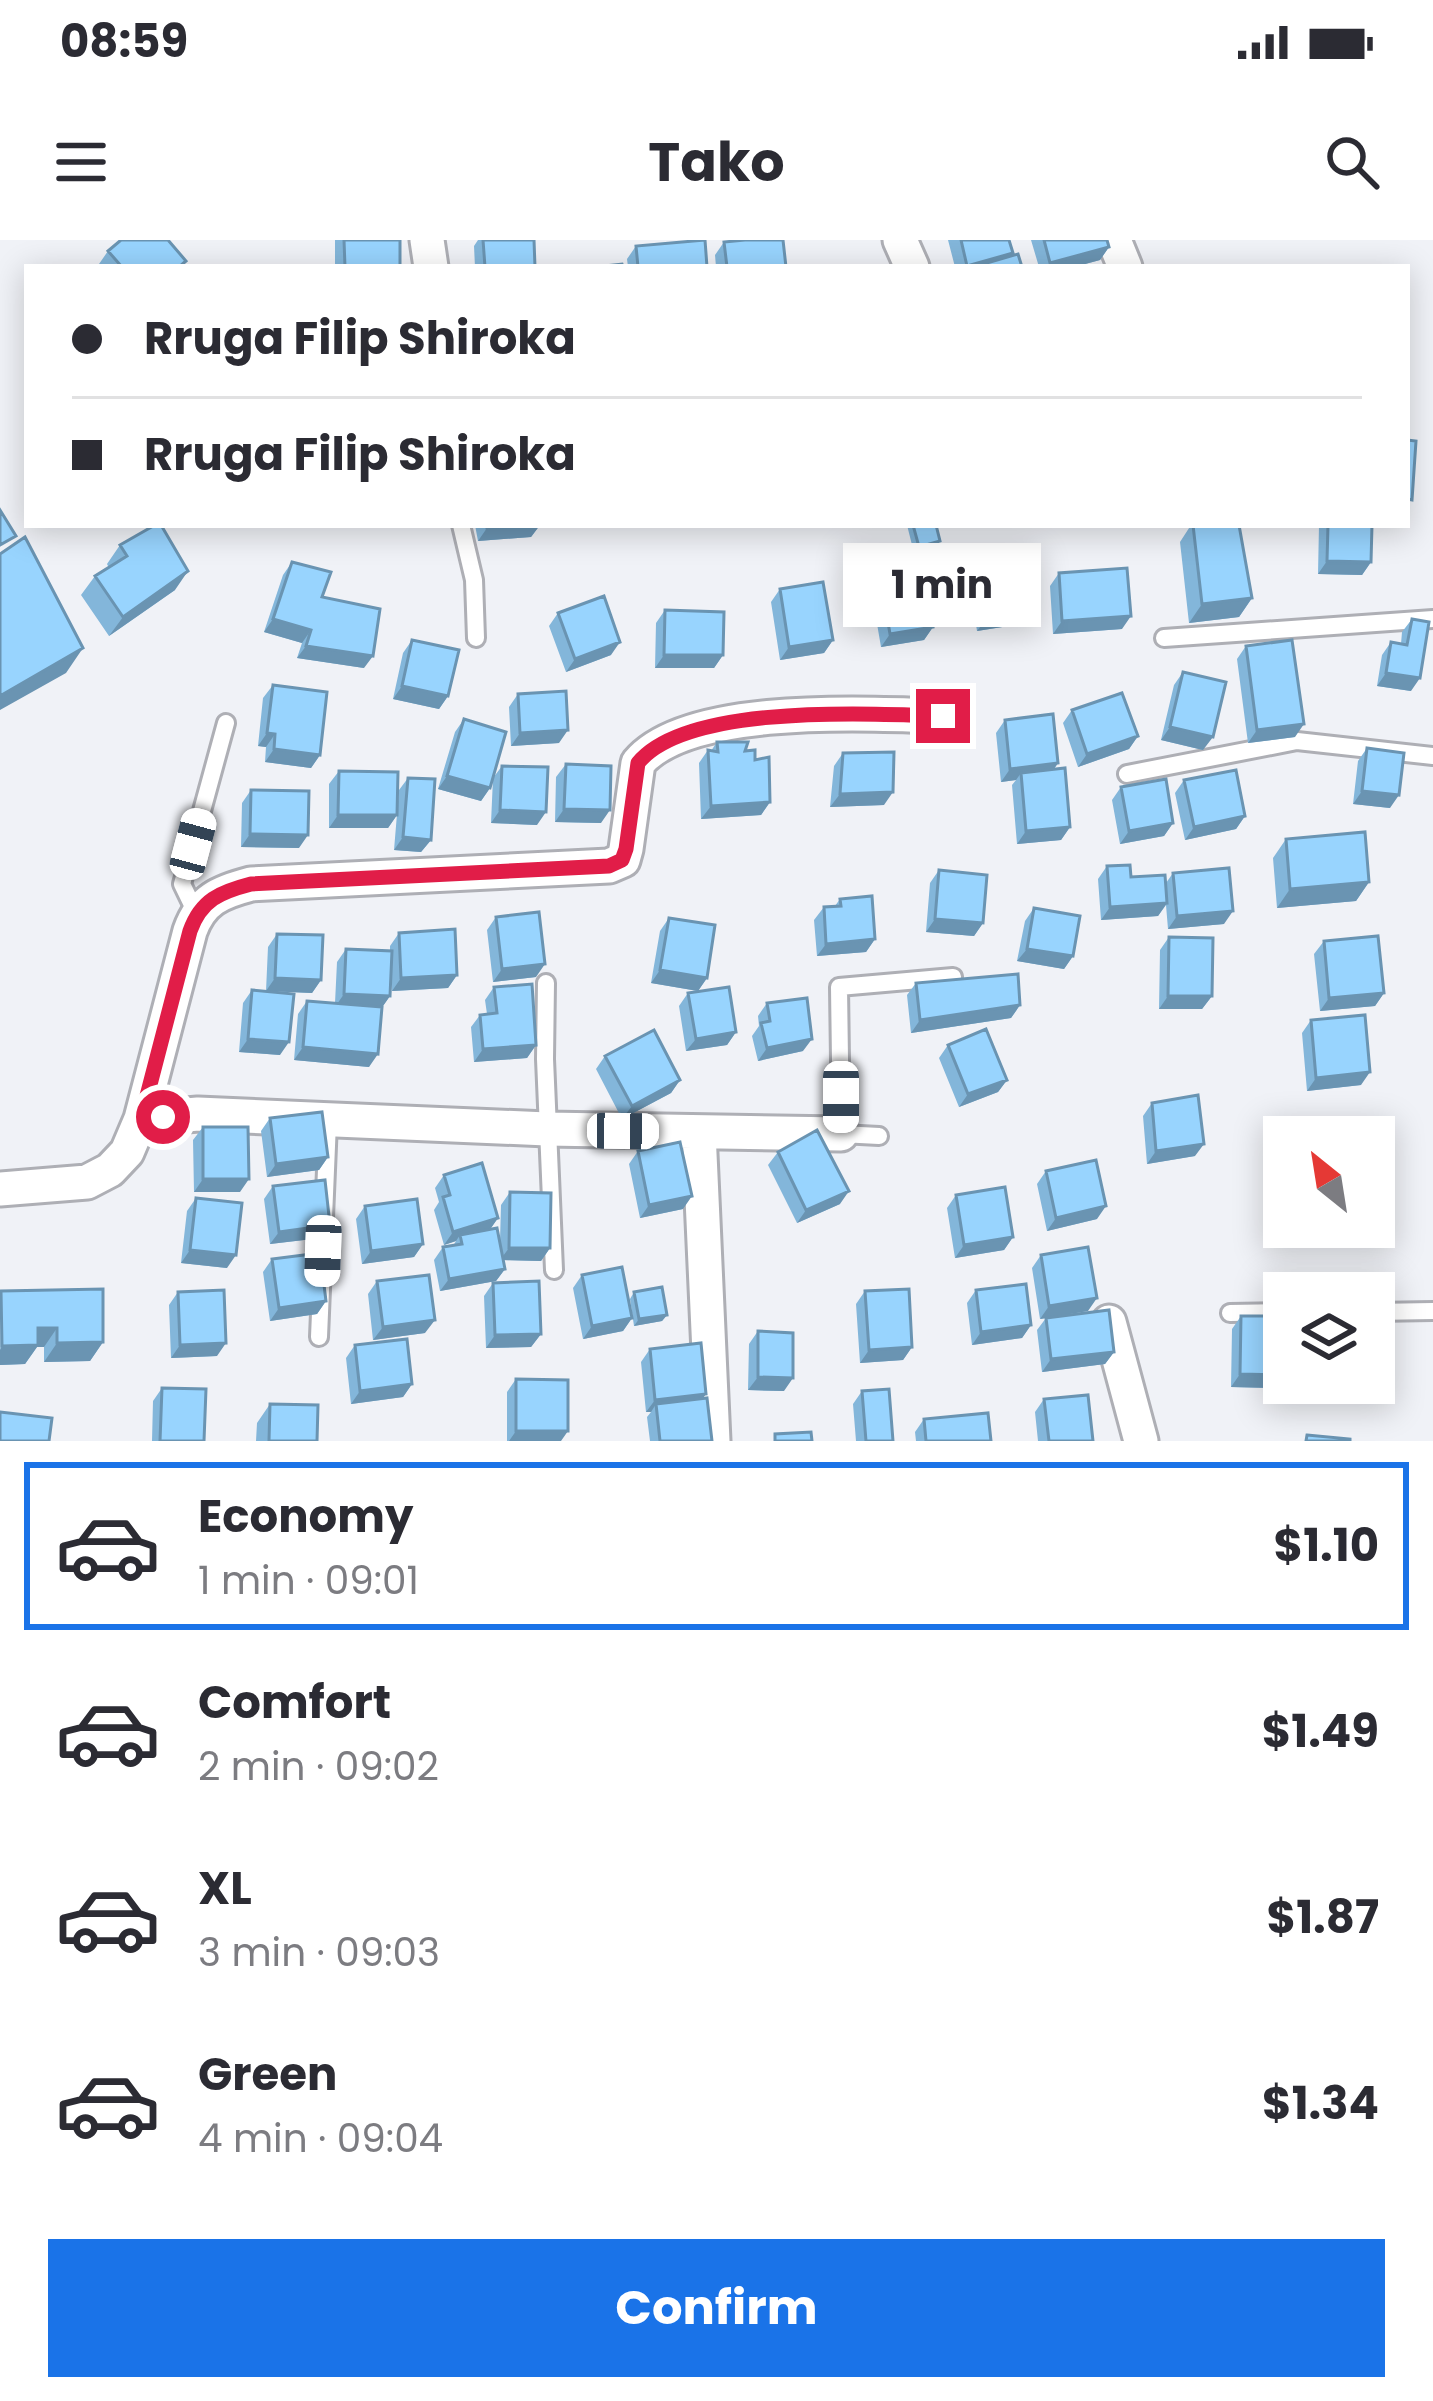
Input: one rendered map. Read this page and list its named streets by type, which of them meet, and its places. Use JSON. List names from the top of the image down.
{
  "north": "top left",
  "page": {
    "status": "08:59",
    "header": "Tako",
    "banner": ["Rruga Filip Shiroka", "Rruga Filip Shiroka"],
    "bubble": "1 min",
    "list": [
      {
        "name": "Economy",
        "note": "1 min · 09:01",
        "value": "$1.10"
      },
      {
        "name": "Comfort",
        "note": "2 min · 09:02",
        "value": "$1.49"
      },
      {
        "name": "XL",
        "note": "3 min · 09:03",
        "value": "$1.87"
      },
      {
        "name": "Green",
        "note": "4 min · 09:04",
        "value": "$1.34"
      }
    ],
    "buttons": "Confirm"
  }
}
